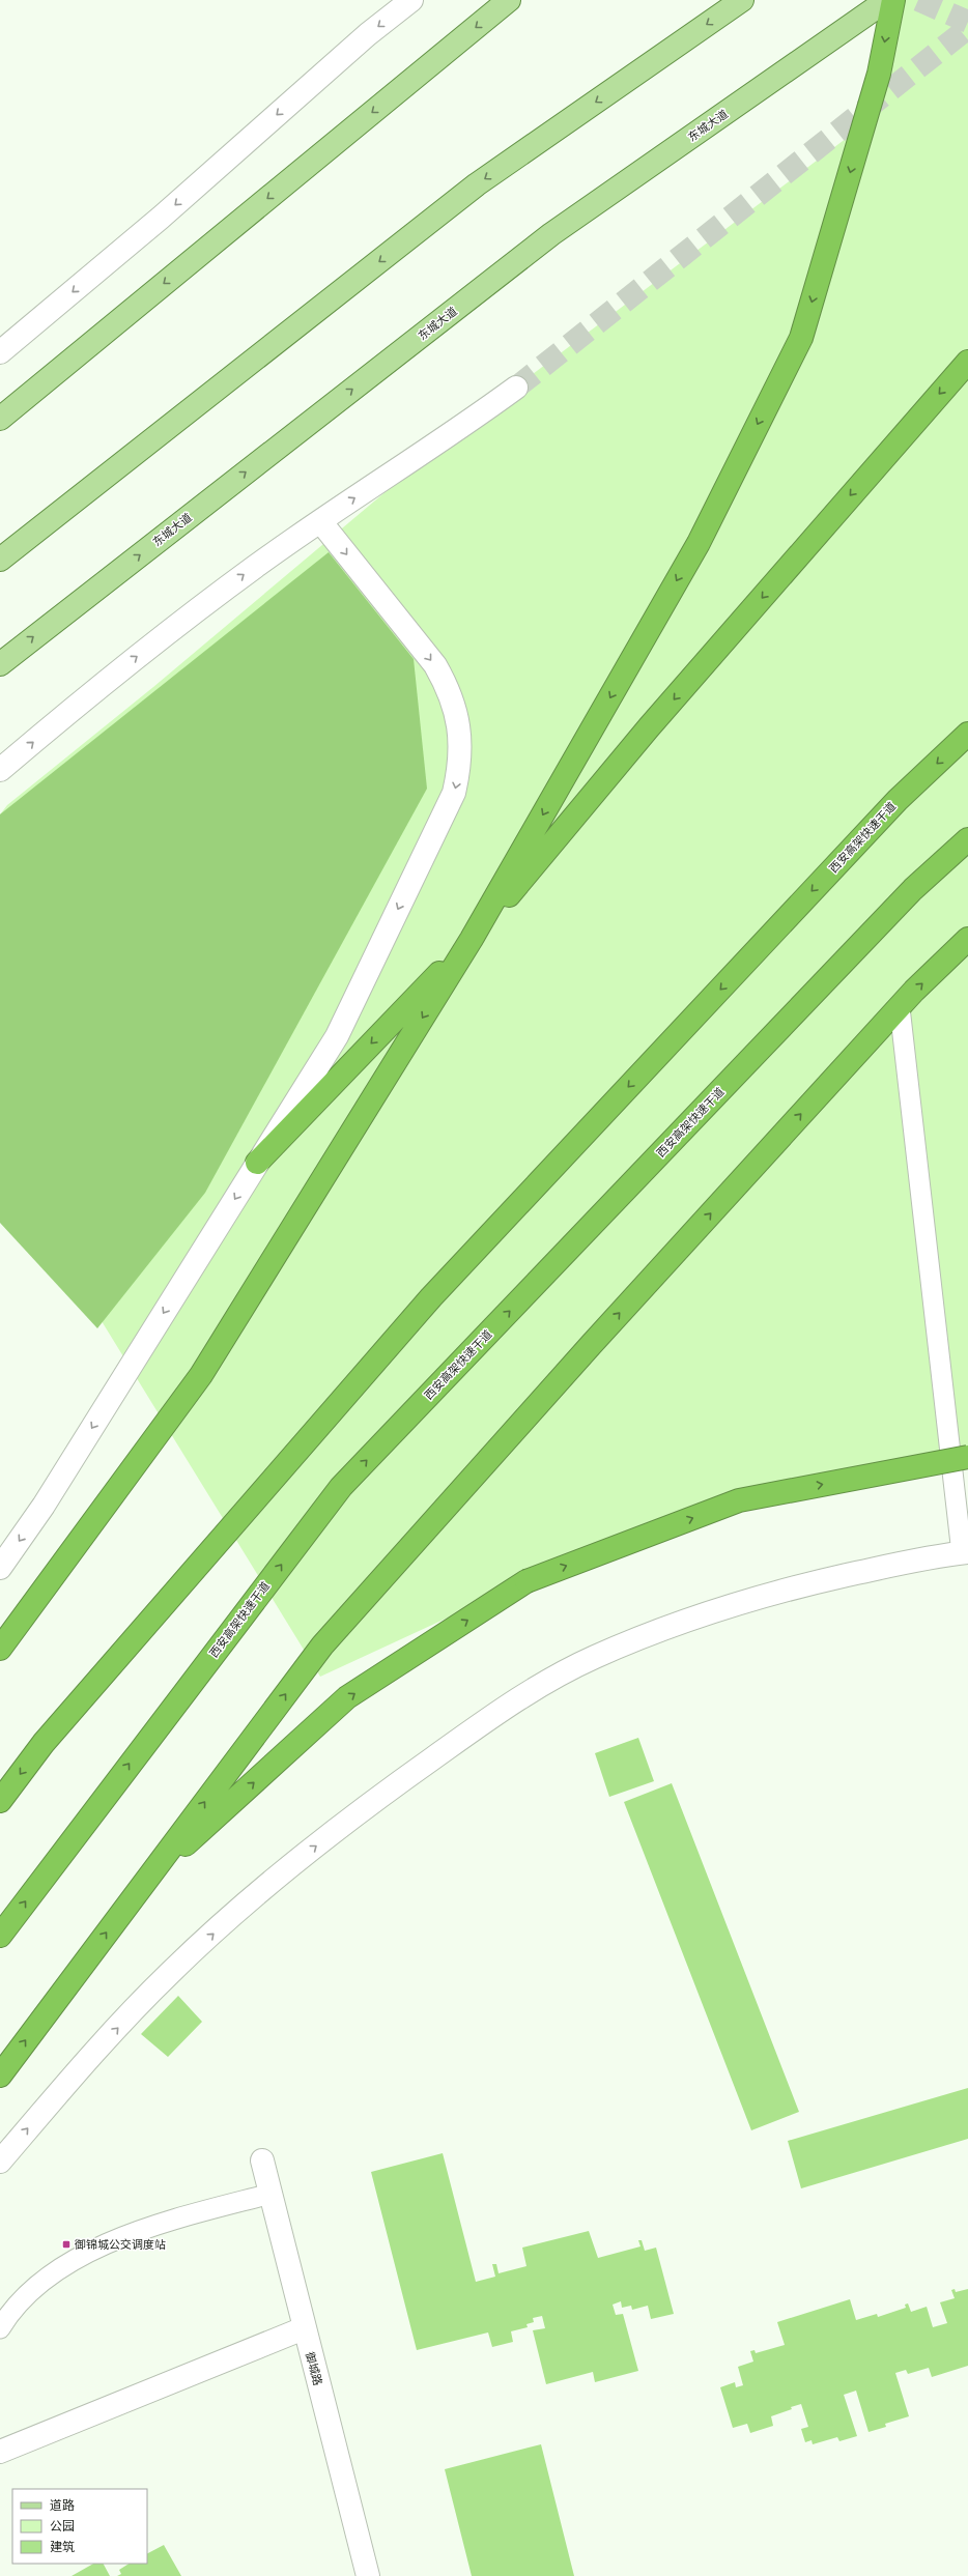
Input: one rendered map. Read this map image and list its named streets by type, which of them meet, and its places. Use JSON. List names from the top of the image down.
{
  "streets": {
    "highway": ["西安高架快速干道"],
    "main road": ["东城大道"],
    "street": ["御城路"]
  },
  "places": {
    "transit": ["御锦城公交调度站"]
  },
  "legend": ["道路", "公园", "建筑"]
}
